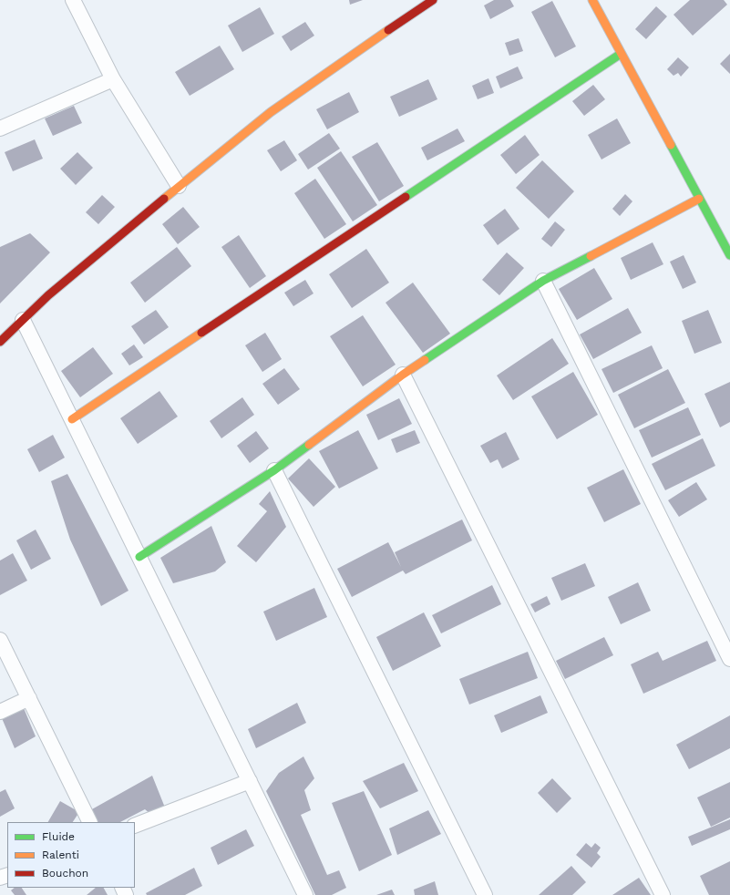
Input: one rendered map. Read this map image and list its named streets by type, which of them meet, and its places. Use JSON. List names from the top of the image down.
{
  "legend": ["Fluide", "Ralenti", "Bouchon"]
}
